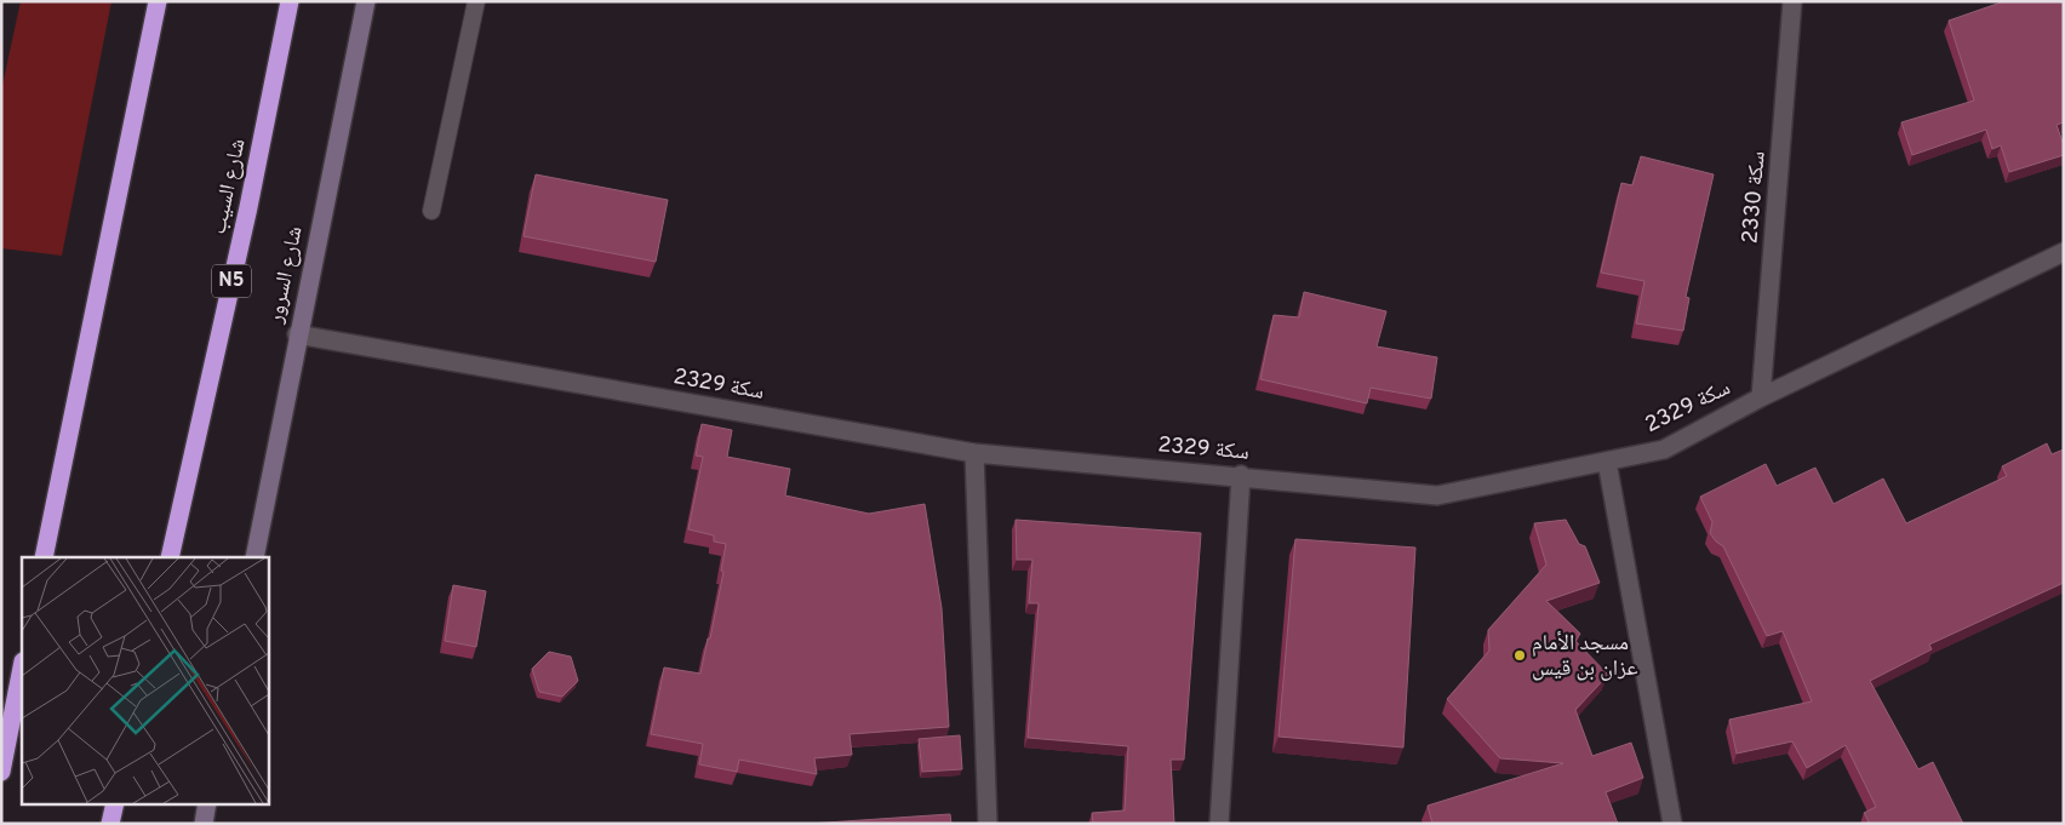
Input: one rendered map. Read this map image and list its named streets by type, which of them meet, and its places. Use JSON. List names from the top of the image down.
{
  "streets": {
    "highway": ["شارع السيب", "N5"],
    "street": ["سكة 2330", "شارع السرور", "سكة 2329"]
  },
  "crossings": [
    ["سكة 2330", "سكة 2329"],
    ["شارع السرور", "سكة 2329"]
  ],
  "places": ["مسجد الأمام عزان بن قيس"]
}
